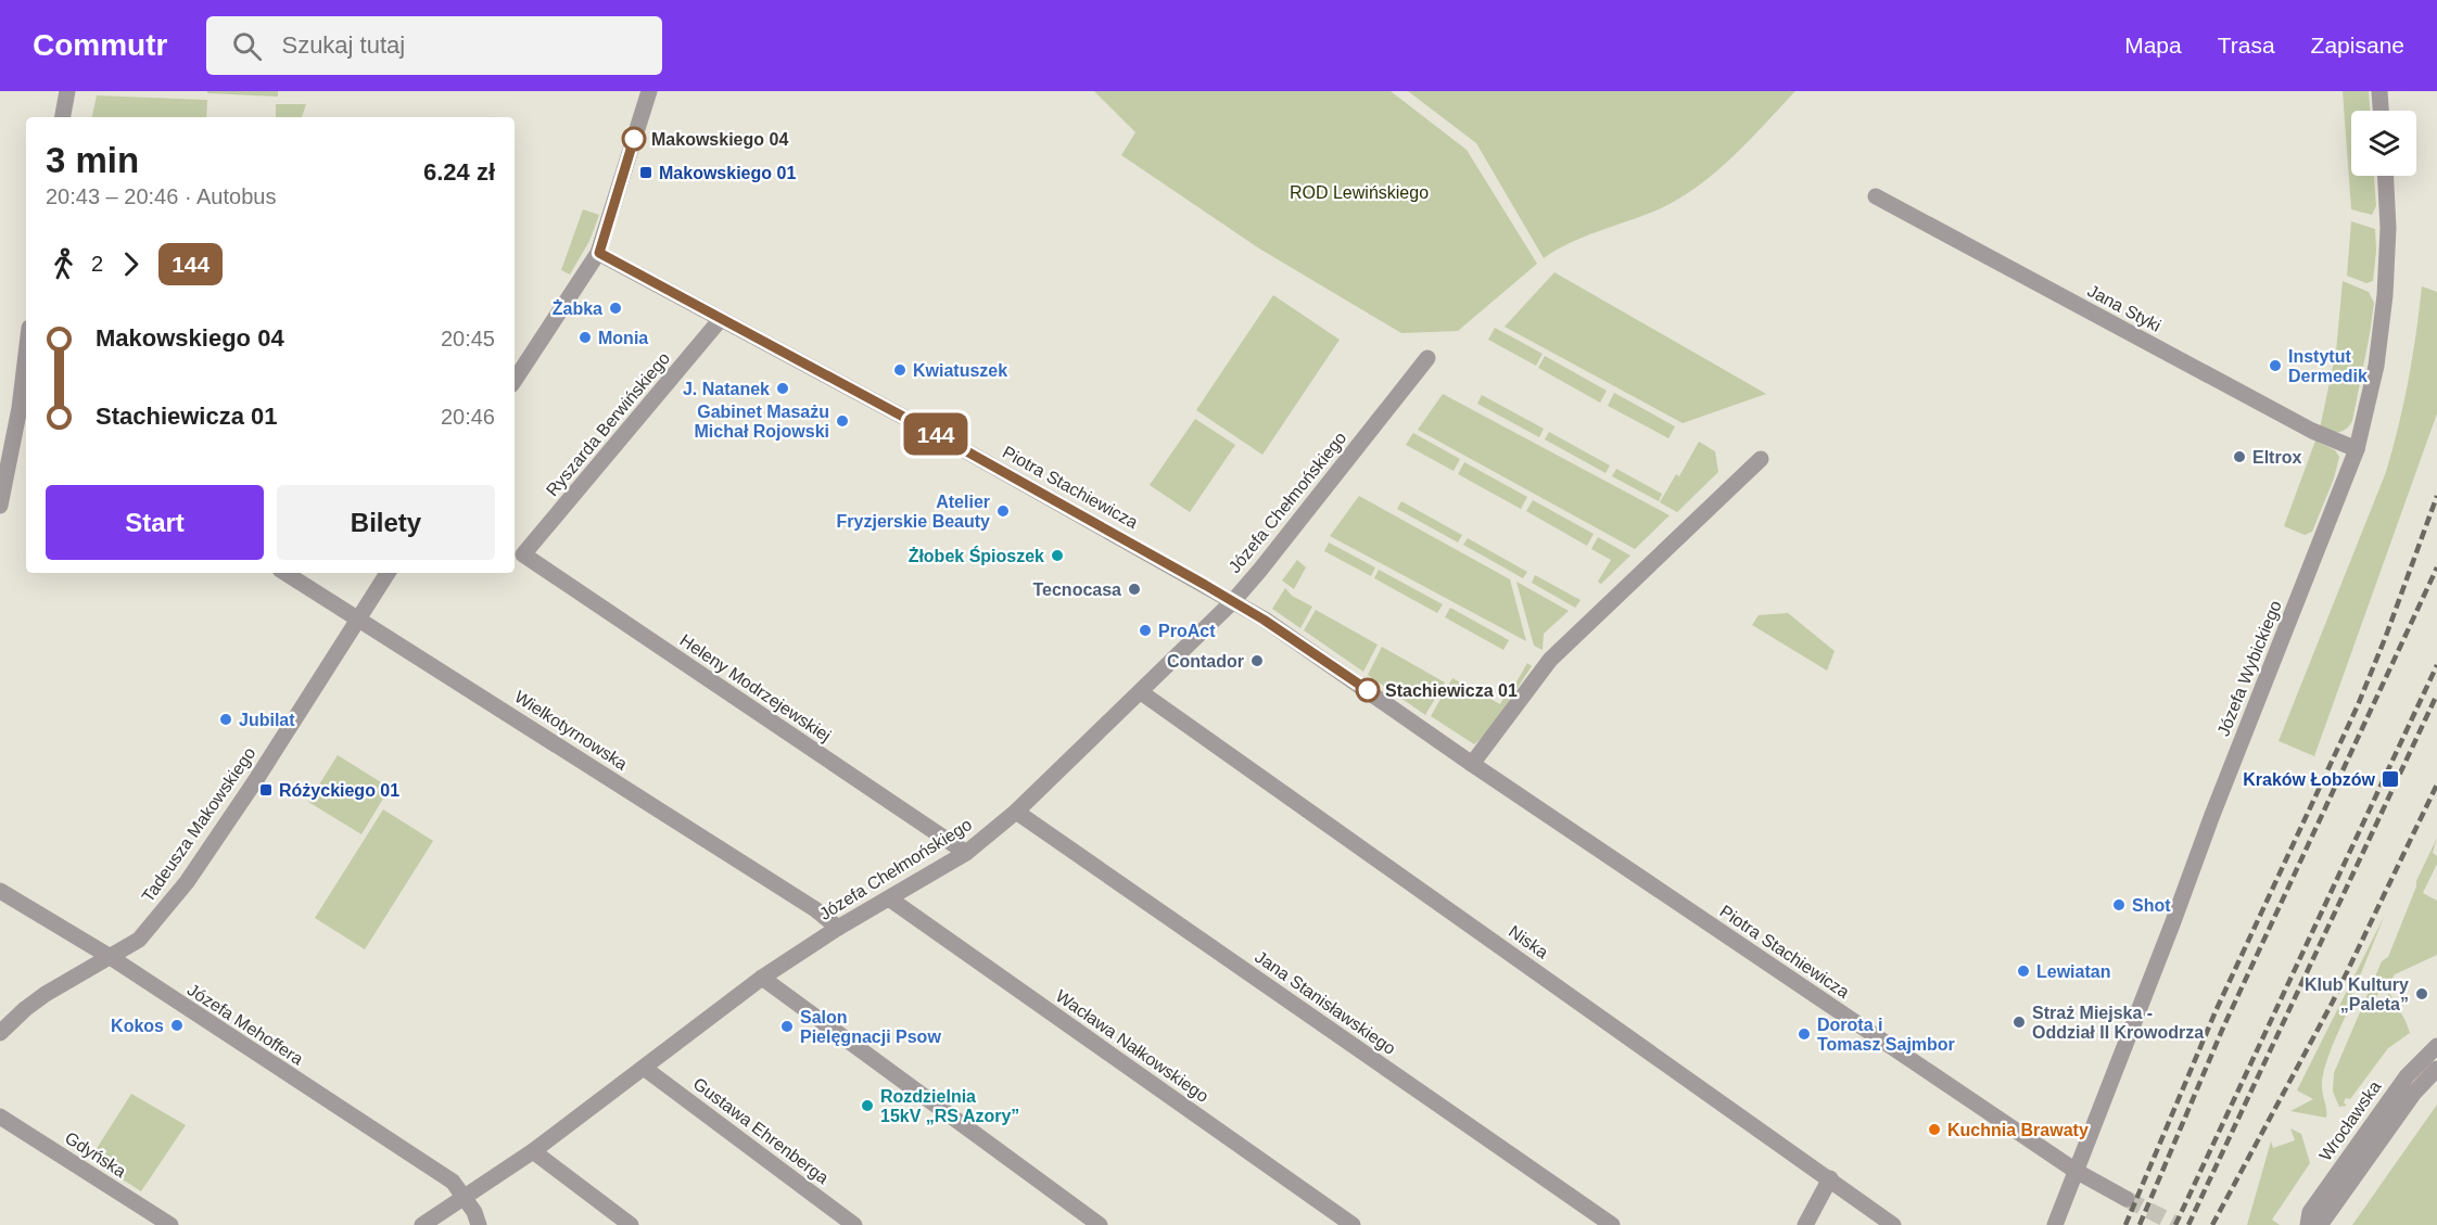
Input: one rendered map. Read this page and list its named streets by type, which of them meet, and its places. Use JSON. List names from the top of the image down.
{
  "streets": {
    "street": [
      "Jana Styki",
      "Ryszarda Berwińskiego",
      "Piotra Stachiewicza",
      "Józefa Chełmońskiego",
      "Józefa Wybickiego",
      "Heleny Modrzejewskiej",
      "Wielkotyrnowska",
      "Tadeusza Makowskiego",
      "Niska",
      "Jana Stanisławskiego",
      "Józefa Mehoffera",
      "Wacława Nałkowskiego",
      "Wrocławska",
      "Gustawa Ehrenberga",
      "Gdyńska"
    ]
  },
  "crossings": [
    ["Jana Styki", "Józefa Wybickiego"],
    ["Ryszarda Berwińskiego", "Piotra Stachiewicza"],
    ["Ryszarda Berwińskiego", "Heleny Modrzejewskiej"],
    ["Piotra Stachiewicza", "Józefa Chełmońskiego"],
    ["Piotra Stachiewicza", "Józefa Wybickiego"],
    ["Józefa Chełmońskiego", "Heleny Modrzejewskiej"],
    ["Józefa Chełmońskiego", "Wielkotyrnowska"],
    ["Józefa Chełmońskiego", "Niska"],
    ["Józefa Chełmońskiego", "Jana Stanisławskiego"],
    ["Józefa Chełmońskiego", "Józefa Mehoffera"],
    ["Józefa Chełmońskiego", "Wacława Nałkowskiego"],
    ["Józefa Chełmońskiego", "Gustawa Ehrenberga"],
    ["Wielkotyrnowska", "Tadeusza Makowskiego"],
    ["Tadeusza Makowskiego", "Józefa Mehoffera"]
  ],
  "parks": ["ROD Lewińskiego"],
  "places": {
    "other": [
      "Makowskiego 04",
      "Żabka",
      "Monia",
      "Instytut Dermedik",
      "Kwiatuszek",
      "J. Natanek",
      "Gabinet Masażu Michał Rojowski",
      "Eltrox",
      "Atelier Fryzjerskie Beauty",
      "Żłobek Śpioszek",
      "Tecnocasa",
      "ProAct",
      "Contador",
      "Stachiewicza 01",
      "Jubilat",
      "Shot",
      "Lewiatan",
      "Klub Kultury „Paleta”",
      "Straż Miejska - Oddział II Krowodrza",
      "Kokos",
      "Salon Pielęgnacji Psow",
      "Dorota i Tomasz Sajmbor",
      "Rozdzielnia 15kV „RS Azory”",
      "Kuchnia Brawaty"
    ],
    "transit": ["Makowskiego 01", "Kraków Łobzów", "Różyckiego 01"]
  },
  "lines": ["bus line 144"],
  "page": {
    "header": "Commutr",
    "search": "Szukaj tutaj",
    "nav": ["Mapa", "Trasa", "Zapisane"],
    "on_map": "144",
    "heading": ["3 min", "20:43 – 20:46 · Autobus", "6.24 zł"],
    "legs": ["2", "144"],
    "list": [
      {
        "name": "Makowskiego 04",
        "value": "20:45"
      },
      {
        "name": "Stachiewicza 01",
        "value": "20:46"
      }
    ],
    "buttons": ["Start", "Bilety"]
  }
}
